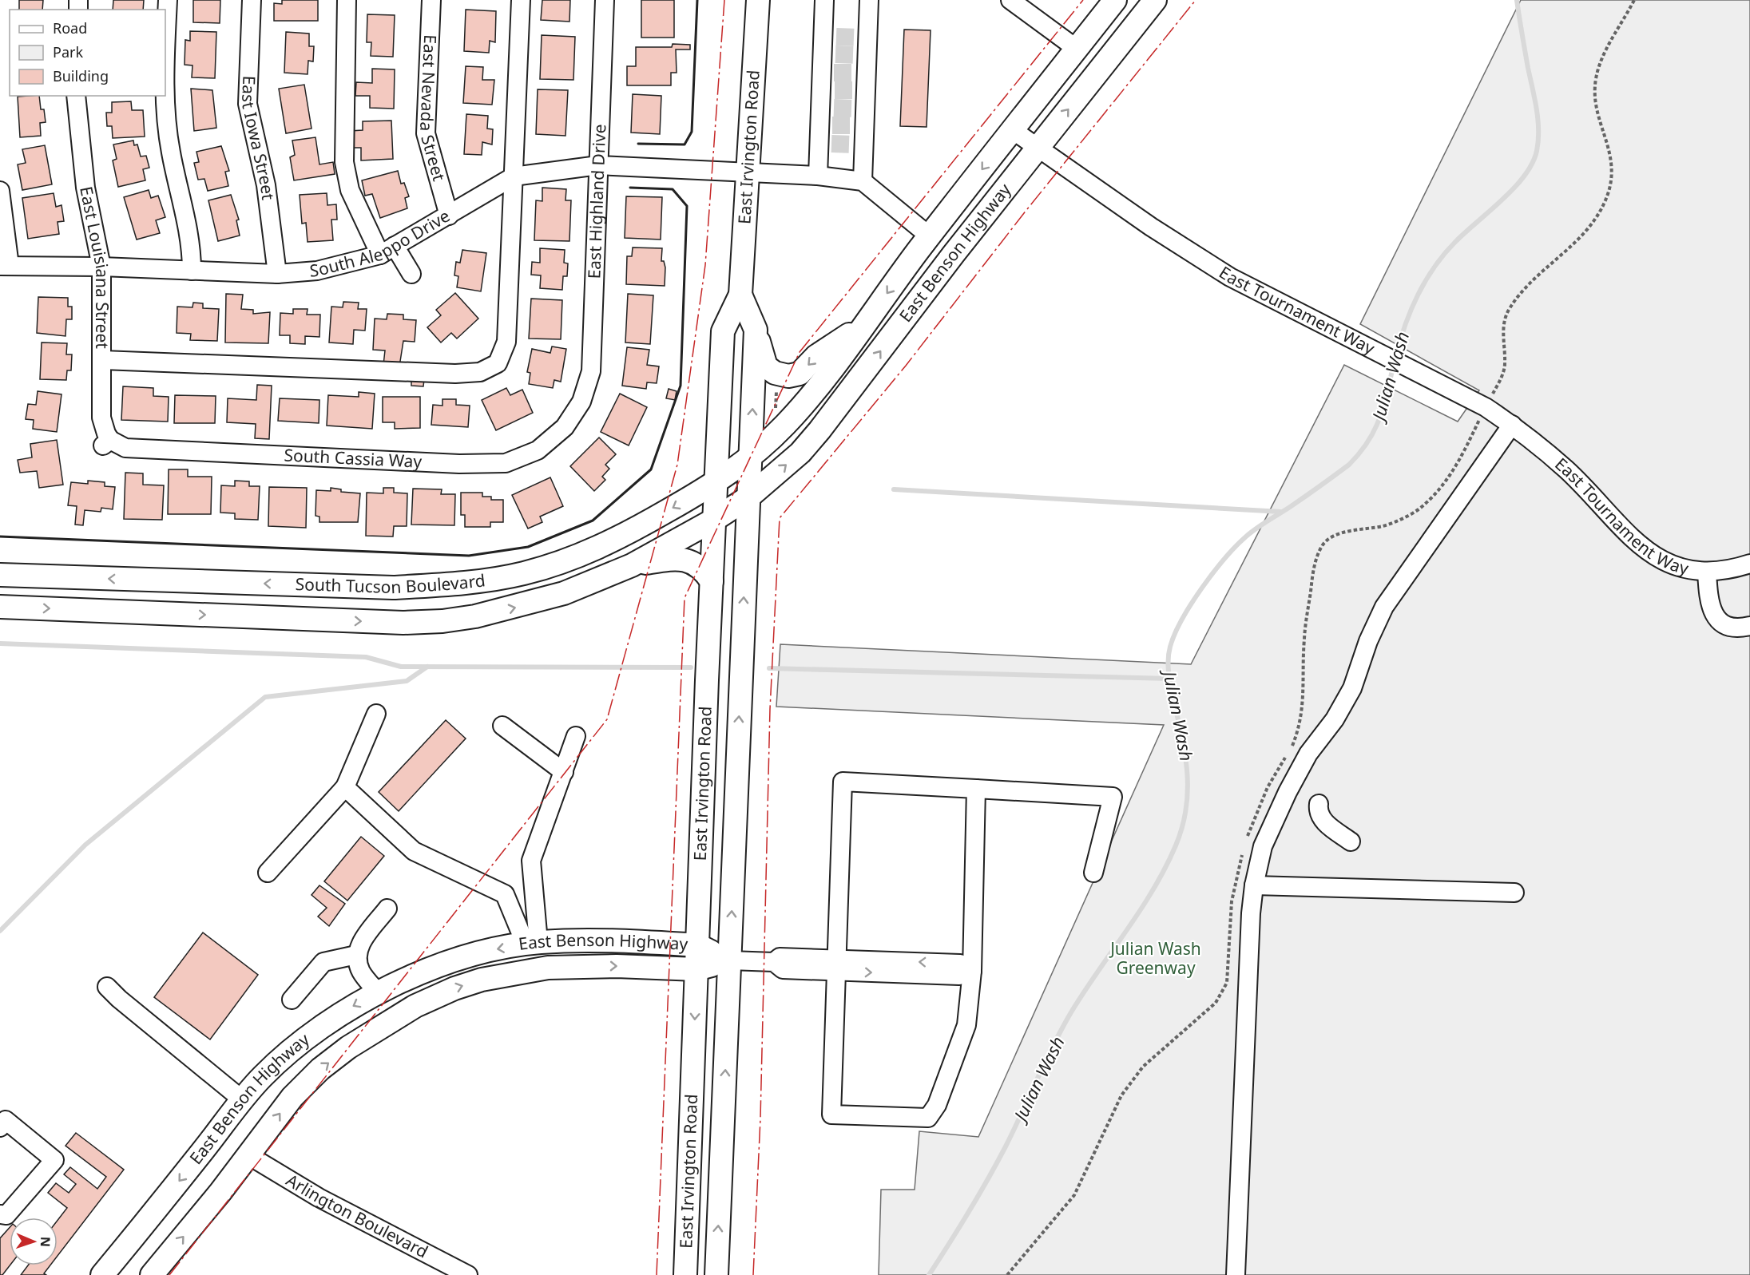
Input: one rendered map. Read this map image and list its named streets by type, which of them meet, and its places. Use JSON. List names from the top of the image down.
{
  "streets": {
    "main road": ["East Irvington Road", "East Benson Highway", "South Tucson Boulevard"],
    "street": [
      "East Nevada Street",
      "East Iowa Street",
      "East Highland Drive",
      "South Aleppo Drive",
      "East Louisiana Street",
      "East Tournament Way",
      "South Cassia Way",
      "Arlington Boulevard"
    ]
  },
  "crossings": [
    ["East Nevada Street", "South Aleppo Drive"],
    ["East Iowa Street", "South Aleppo Drive"],
    ["East Irvington Road", "South Aleppo Drive"],
    ["East Irvington Road", "East Benson Highway"],
    ["East Irvington Road", "South Tucson Boulevard"],
    ["East Highland Drive", "South Aleppo Drive"],
    ["East Highland Drive", "South Cassia Way"],
    ["South Aleppo Drive", "East Louisiana Street"],
    ["East Benson Highway", "East Tournament Way"],
    ["East Benson Highway", "South Tucson Boulevard"],
    ["East Benson Highway", "Arlington Boulevard"],
    ["East Louisiana Street", "South Cassia Way"]
  ],
  "water": ["Julian Wash"],
  "parks": ["Julian Wash Greenway"],
  "legend": ["Road", "Park", "Building"],
  "north": "right"
}
